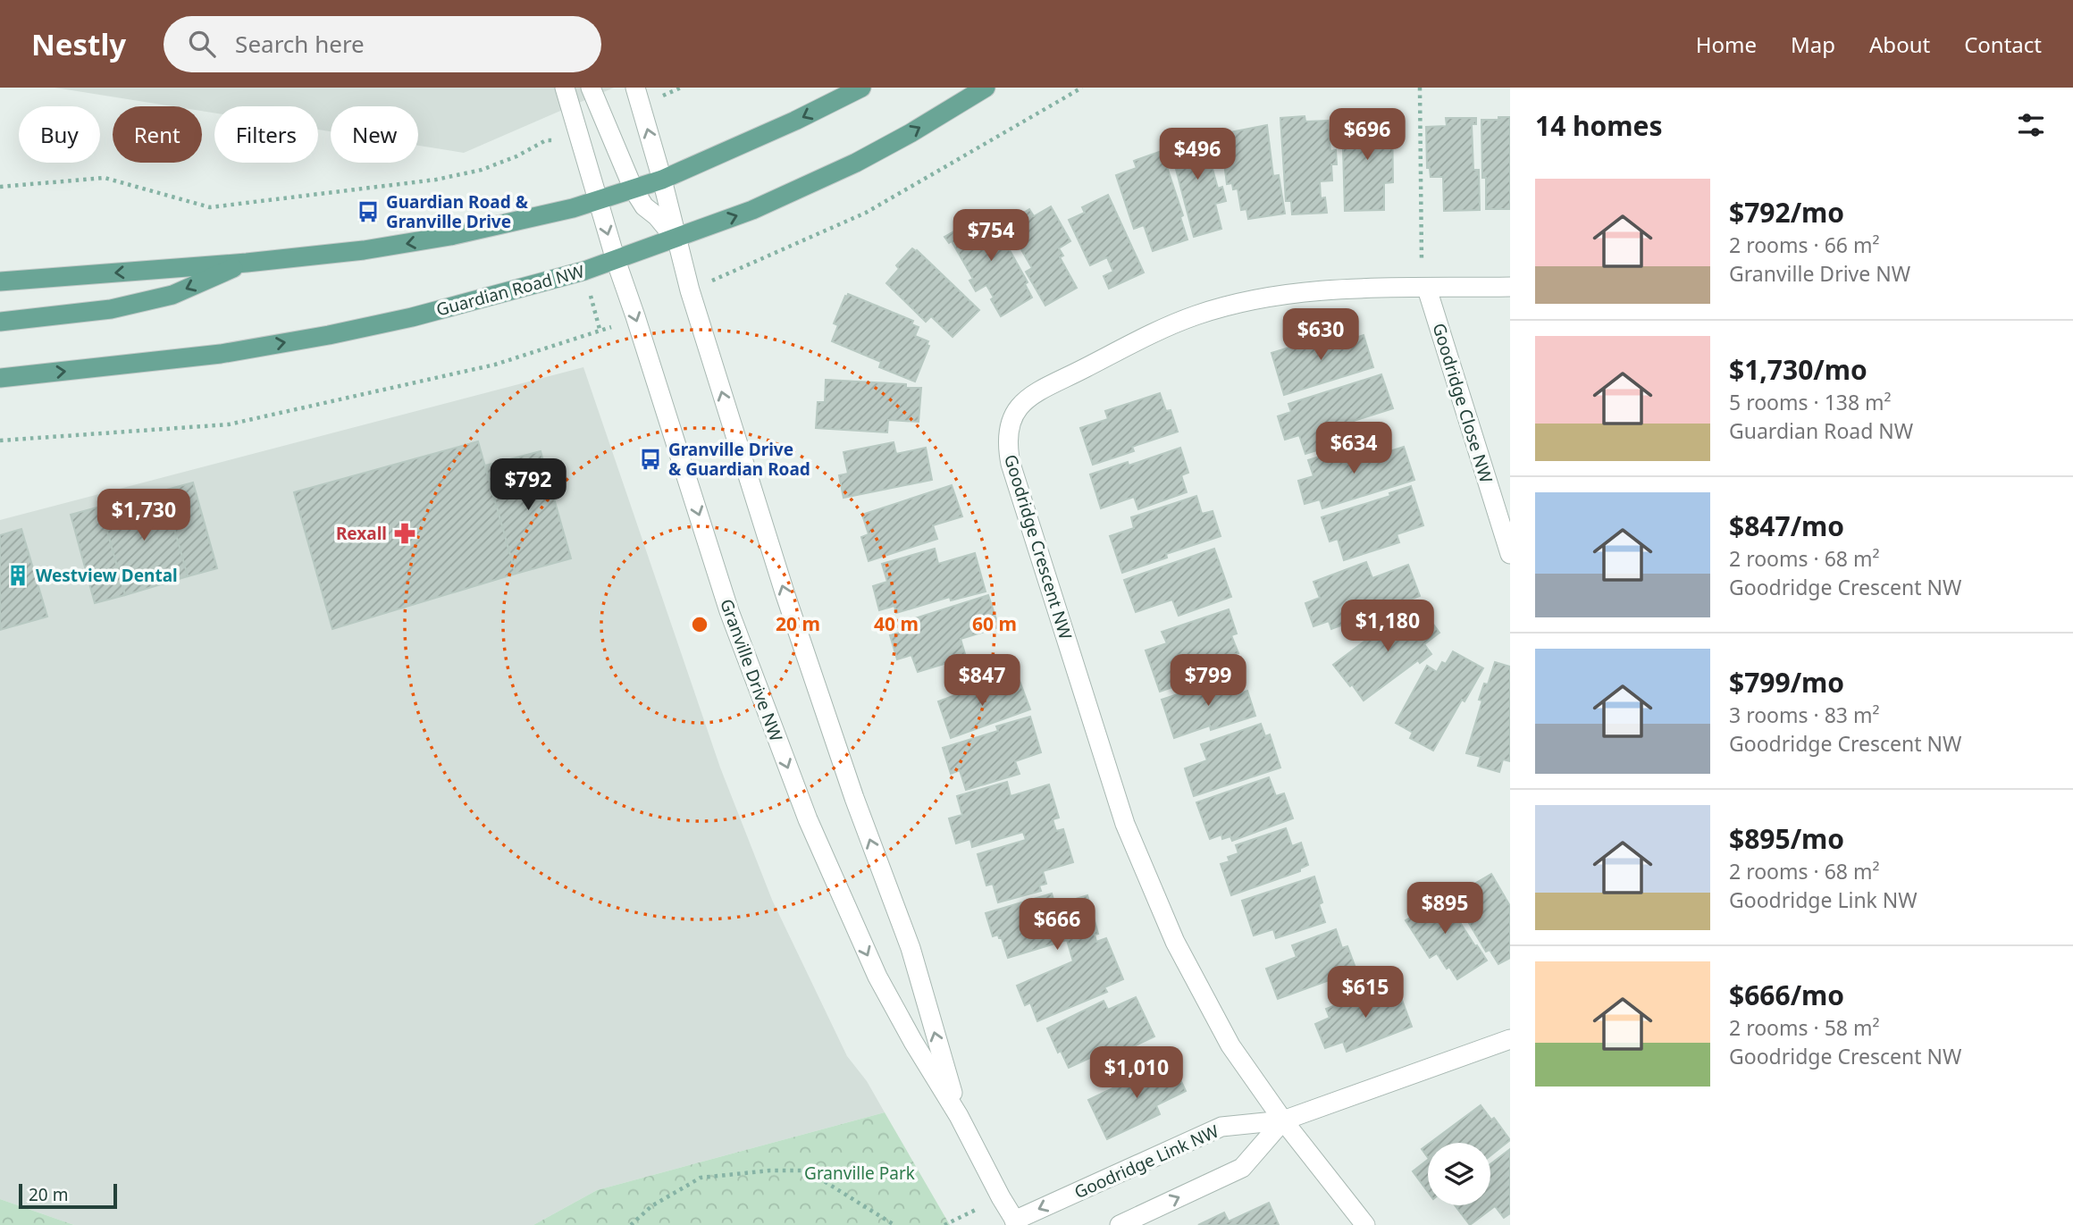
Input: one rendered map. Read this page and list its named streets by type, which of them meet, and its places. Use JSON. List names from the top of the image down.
{
  "streets": {
    "main road": ["Guardian Road NW"],
    "street": [
      "Goodridge Close NW",
      "Goodridge Crescent NW",
      "Granville Drive NW",
      "Goodridge Link NW"
    ]
  },
  "crossings": [
    ["Guardian Road NW", "Granville Drive NW"],
    ["Goodridge Close NW", "Goodridge Crescent NW"],
    ["Goodridge Crescent NW", "Goodridge Link NW"],
    ["Granville Drive NW", "Goodridge Link NW"]
  ],
  "parks": ["Granville Park"],
  "places": {
    "bus stop": ["Guardian Road & Granville Drive", "Granville Drive & Guardian Road"],
    "pharmacy": ["Rexall"],
    "building": ["Westview Dental"]
  },
  "scale_bar": "20 m",
  "page": {
    "header": "Nestly",
    "search": "Search here",
    "nav": [
      "Home",
      "Map",
      "About",
      "Contact"
    ],
    "heading": "14 homes",
    "chip": [
      "Buy",
      "Rent",
      "Filters",
      "New"
    ],
    "price": [
      "$696",
      "$496",
      "$754",
      "$630",
      "$634",
      "$792",
      "$1,730",
      "$1,180",
      "$847",
      "$799",
      "$895",
      "$666",
      "$615",
      "$1,010"
    ],
    "list": [
      {
        "name": "$792/mo",
        "note": "2 rooms · 66 m² · Granville Drive NW"
      },
      {
        "name": "$1,730/mo",
        "note": "5 rooms · 138 m² · Guardian Road NW"
      },
      {
        "name": "$847/mo",
        "note": "2 rooms · 68 m² · Goodridge Crescent NW"
      },
      {
        "name": "$799/mo",
        "note": "3 rooms · 83 m² · Goodridge Crescent NW"
      },
      {
        "name": "$895/mo",
        "note": "2 rooms · 68 m² · Goodridge Link NW"
      },
      {
        "name": "$666/mo",
        "note": "2 rooms · 58 m² · Goodridge Crescent NW"
      }
    ],
    "scale": "20 m"
  },
  "rings": ["20 m", "40 m", "60 m"]
}
